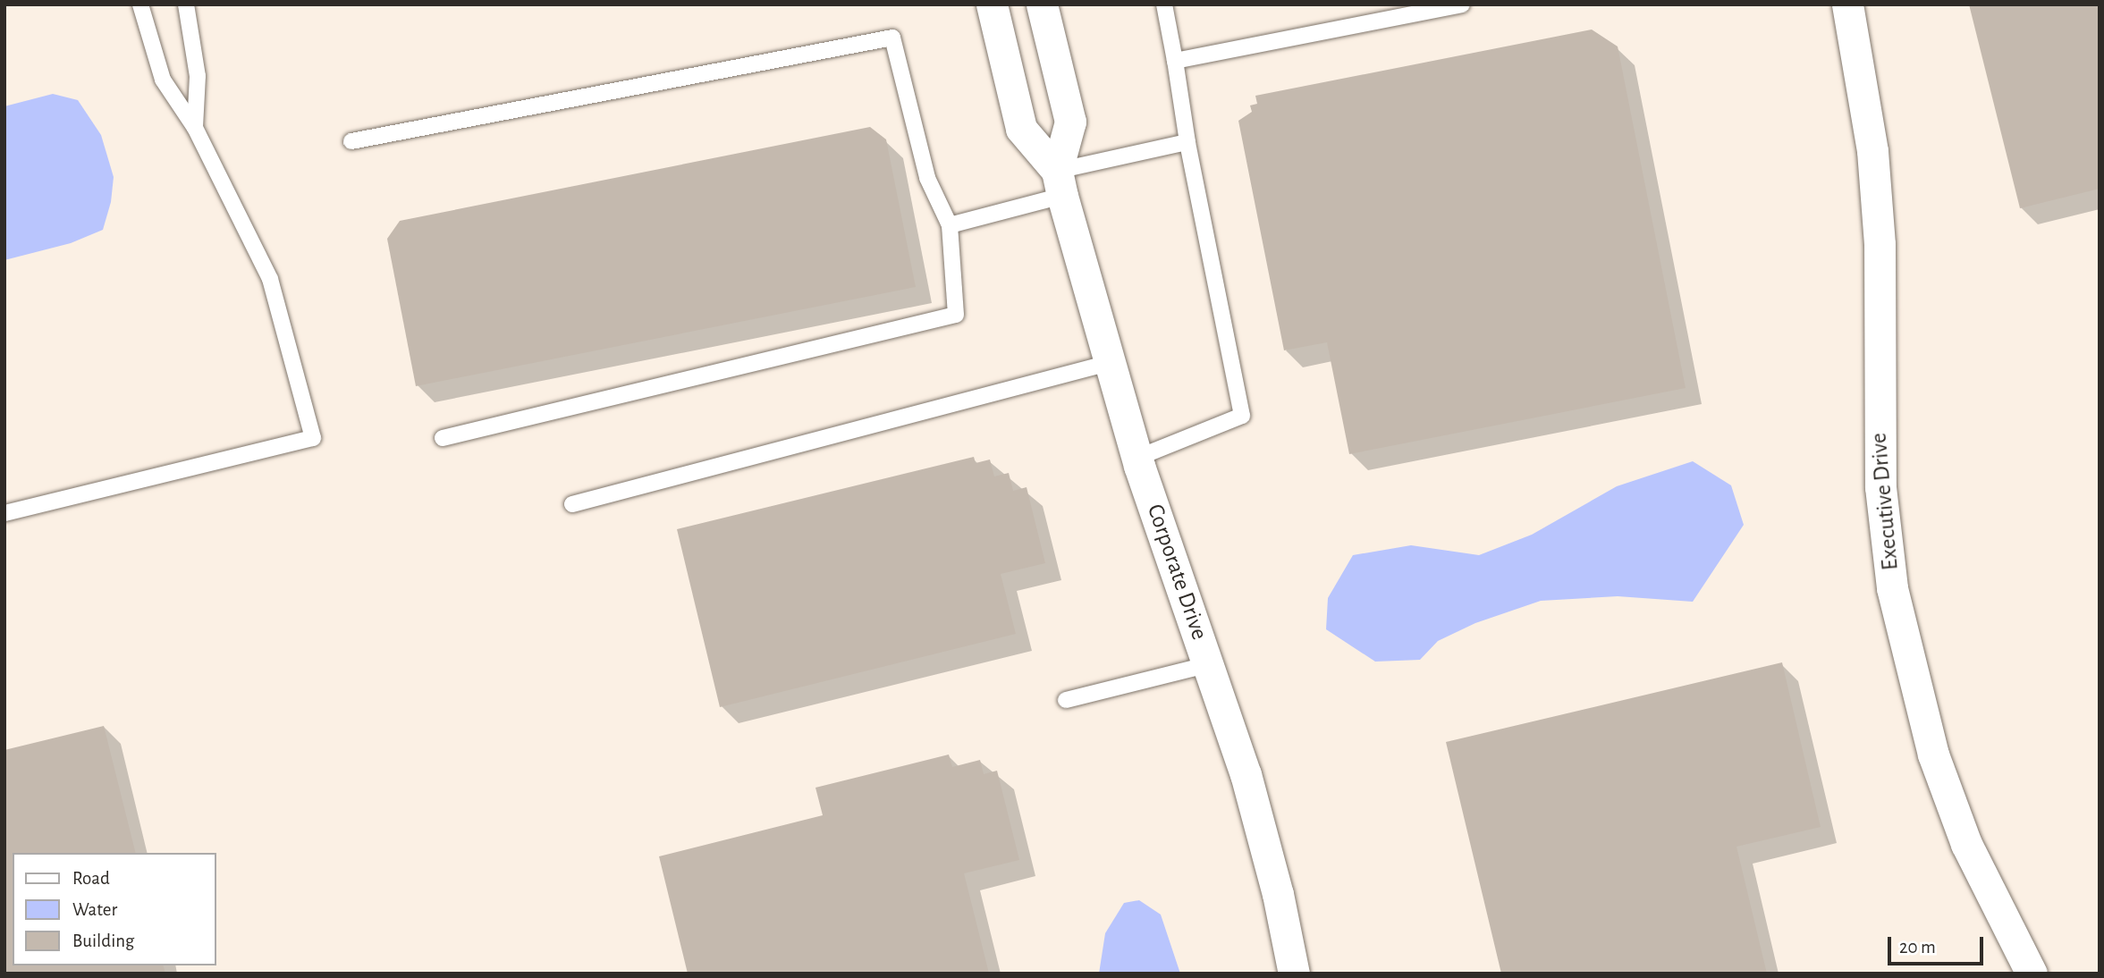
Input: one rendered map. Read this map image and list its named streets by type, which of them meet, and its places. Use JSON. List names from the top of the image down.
{
  "streets": {
    "street": ["Executive Drive", "Corporate Drive"]
  },
  "legend": ["Road", "Water", "Building"],
  "scale_bar": "20 m"
}
